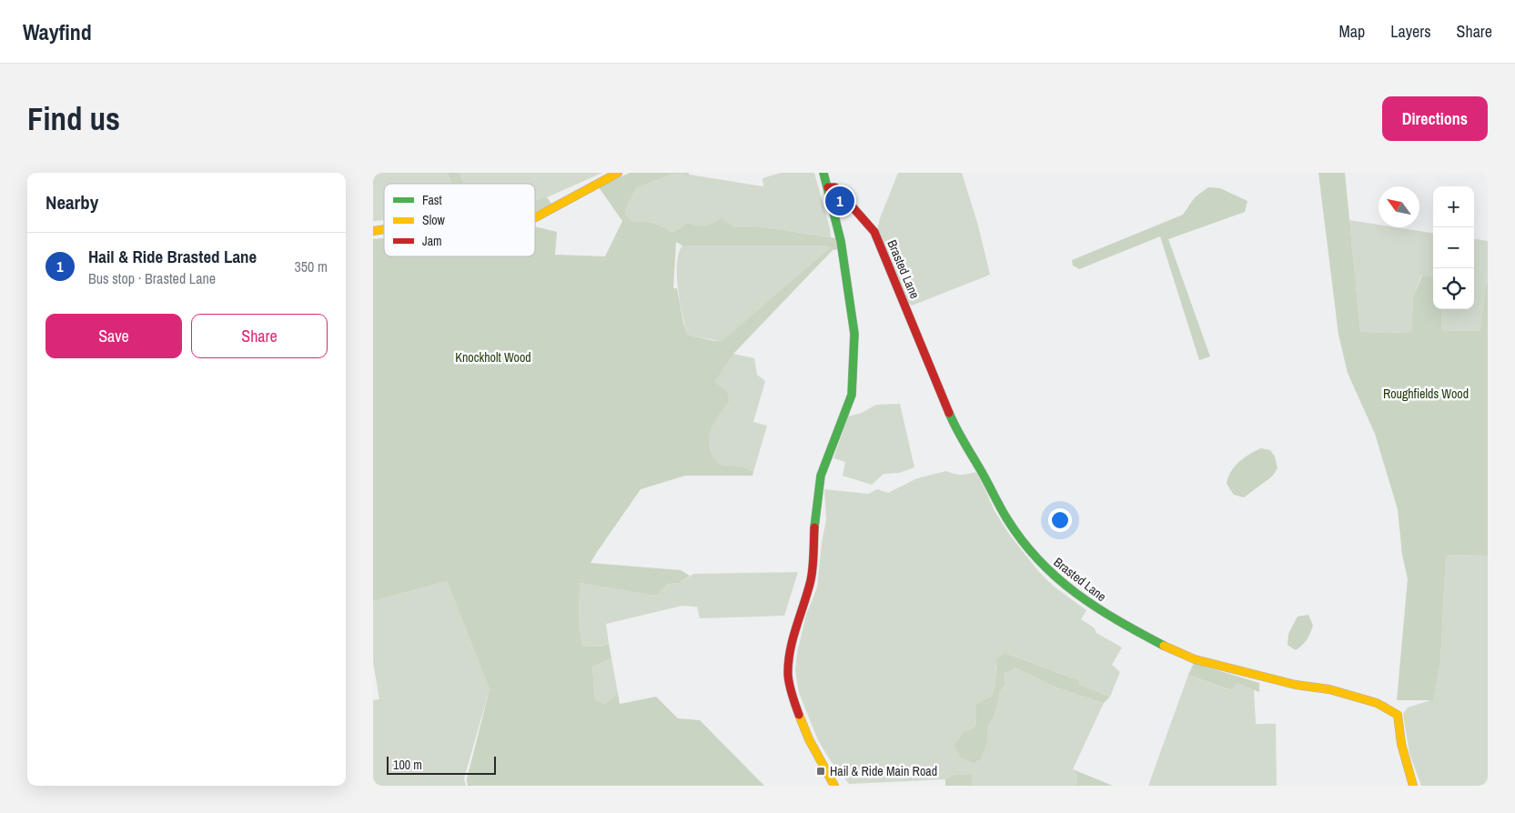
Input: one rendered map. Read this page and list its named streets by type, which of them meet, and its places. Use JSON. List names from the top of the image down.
{
  "streets": {
    "street": ["Brasted Lane"]
  },
  "parks": ["Knockholt Wood", "Roughfields Wood"],
  "places": {
    "transit": ["Hail & Ride Main Road"]
  },
  "legend": ["Fast", "Slow", "Jam"],
  "scale_bar": "100 m",
  "north": "top left",
  "page": {
    "header": "Wayfind",
    "nav": ["Map", "Layers", "Share"],
    "buttons": [
      "Directions",
      ["Save", "Share"]
    ],
    "title": "Find us",
    "heading": "Nearby",
    "pins": "1",
    "map_buttons": ["+", "−"],
    "list": [
      {
        "mark": "1",
        "name": "Hail & Ride Brasted Lane",
        "note": "Bus stop · Brasted Lane",
        "value": "350 m"
      }
    ],
    "scale": "100 m"
  }
}
